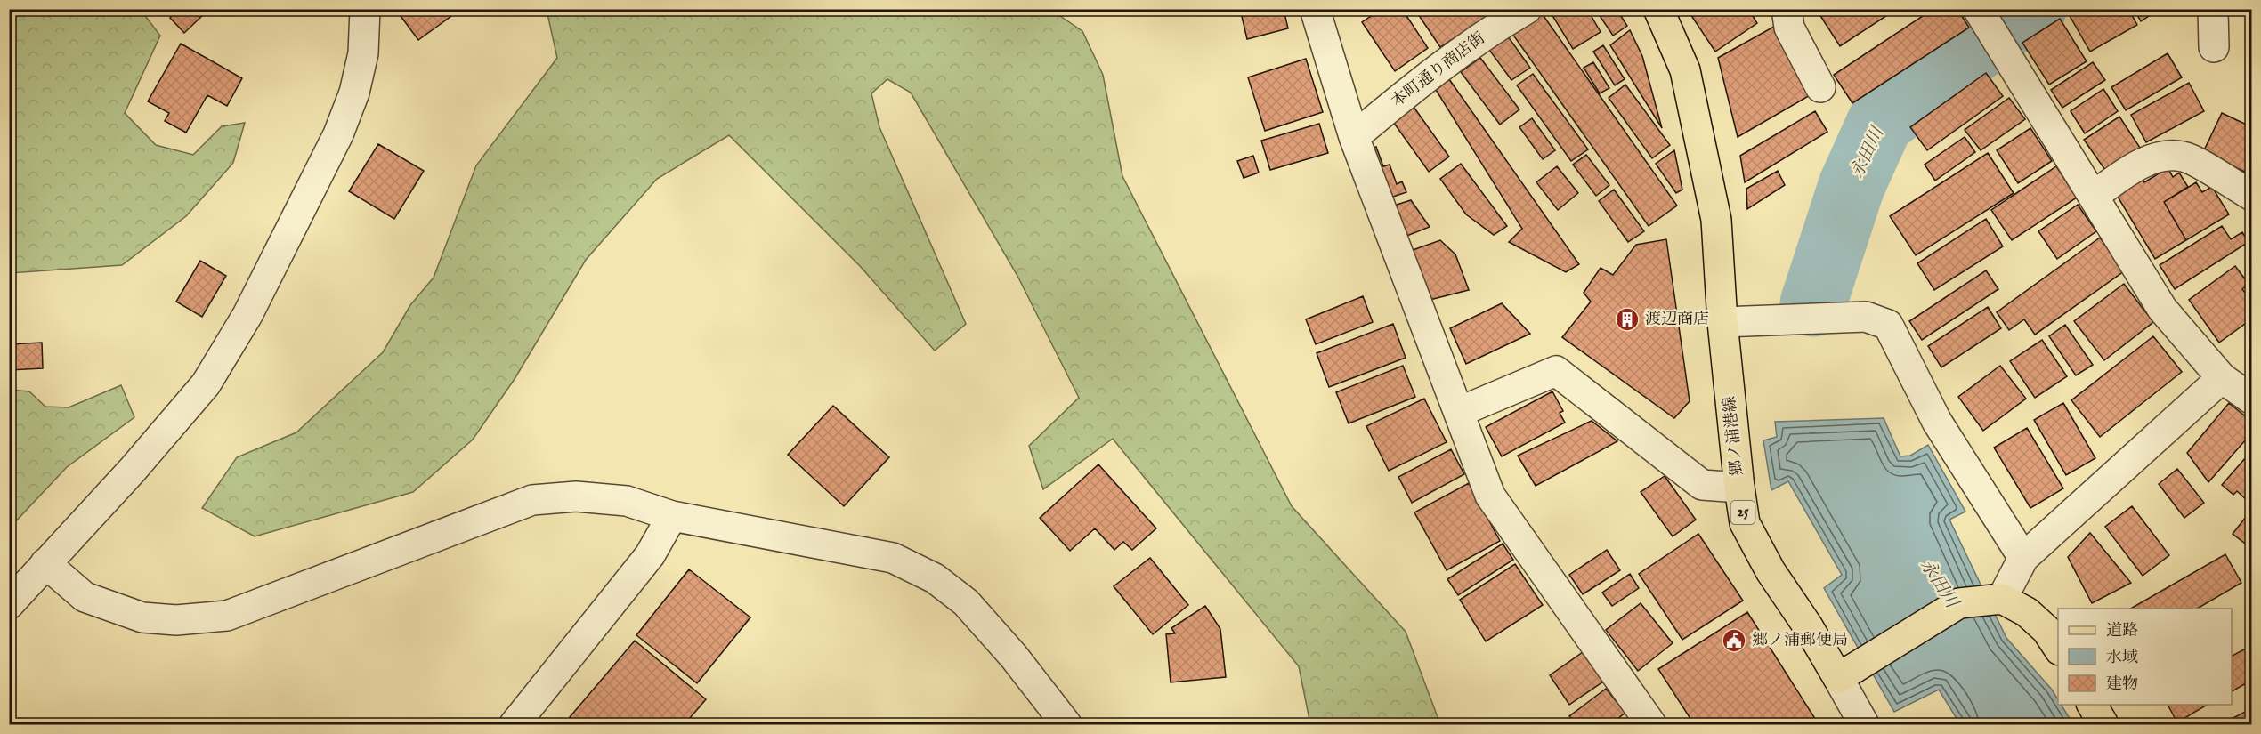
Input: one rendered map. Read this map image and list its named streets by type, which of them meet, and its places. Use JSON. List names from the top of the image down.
{
  "streets": {
    "main road": ["郷ノ浦港線", "25"],
    "street": ["本町通り商店街"]
  },
  "water": ["永田川"],
  "places": {
    "building": ["渡辺商店"],
    "public building": ["郷ノ浦郵便局"]
  },
  "legend": ["道路", "水域", "建物"]
}
